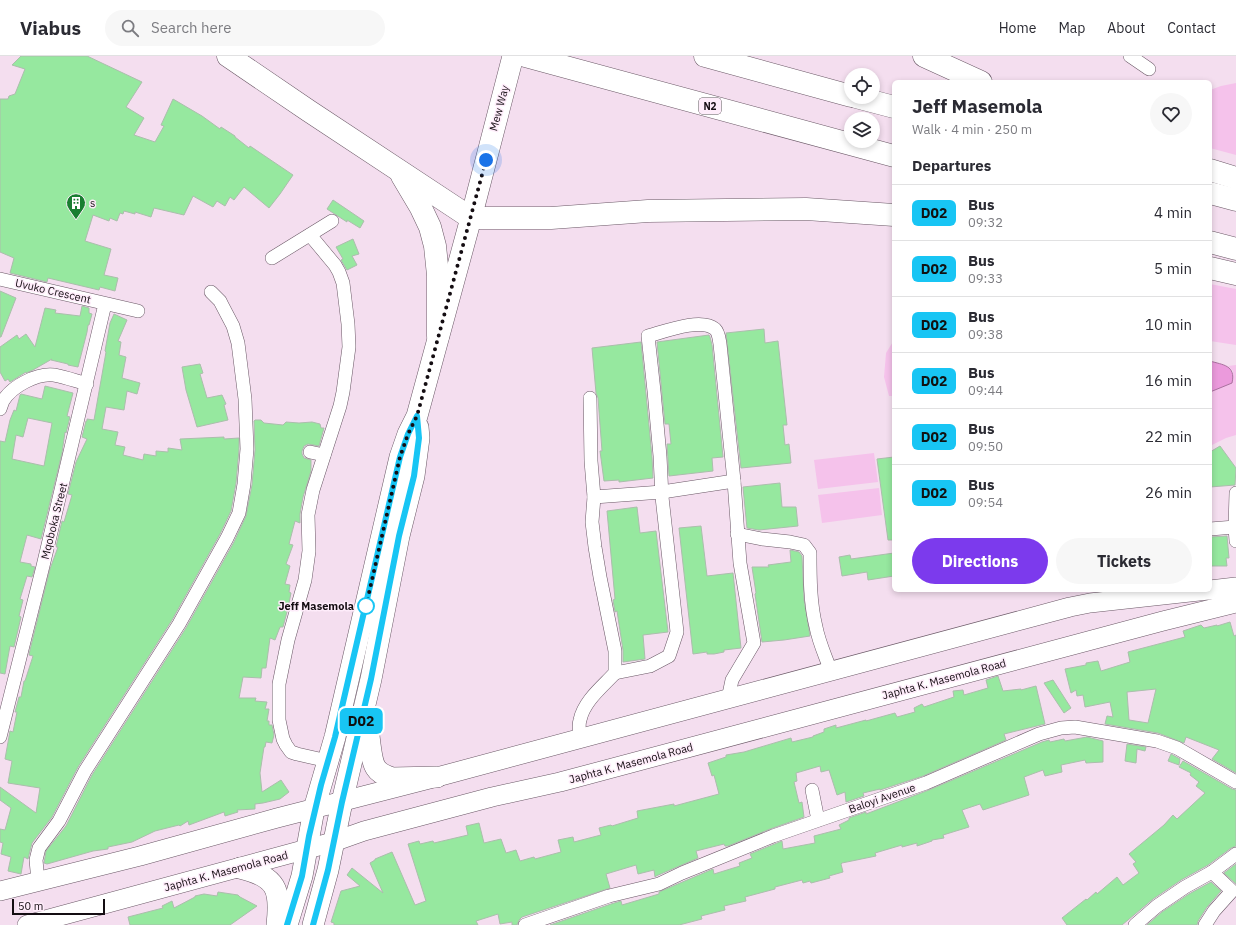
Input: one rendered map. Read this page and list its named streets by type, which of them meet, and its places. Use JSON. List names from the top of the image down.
{
  "streets": {
    "highway": ["N2"],
    "main road": ["Mew Way", "Japhta K. Masemola Road"],
    "street": ["Uvuko Crescent", "Mqoboka Street", "Baloyi Avenue"]
  },
  "crossings": [
    ["Mew Way", "Japhta K. Masemola Road"],
    ["Uvuko Crescent", "Mqoboka Street"]
  ],
  "places": {
    "building": ["s"],
    "other": ["Jeff Masemola"]
  },
  "lines": ["bus line D02"],
  "scale_bar": "50 m",
  "page": {
    "header": "Viabus",
    "search": "Search here",
    "nav": [
      "Home",
      "Map",
      "About",
      "Contact"
    ],
    "on_map": "D02",
    "heading": [
      ["Jeff Masemola", "Walk · 4 min · 250 m"],
      "Departures"
    ],
    "list": [
      {
        "mark": "D02",
        "name": "Bus",
        "note": "09:32",
        "value": "4 min"
      },
      {
        "mark": "D02",
        "name": "Bus",
        "note": "09:33",
        "value": "5 min"
      },
      {
        "mark": "D02",
        "name": "Bus",
        "note": "09:38",
        "value": "10 min"
      },
      {
        "mark": "D02",
        "name": "Bus",
        "note": "09:44",
        "value": "16 min"
      },
      {
        "mark": "D02",
        "name": "Bus",
        "note": "09:50",
        "value": "22 min"
      },
      {
        "mark": "D02",
        "name": "Bus",
        "note": "09:54",
        "value": "26 min"
      }
    ],
    "buttons": ["Directions", "Tickets"],
    "scale": "50 m"
  }
}
